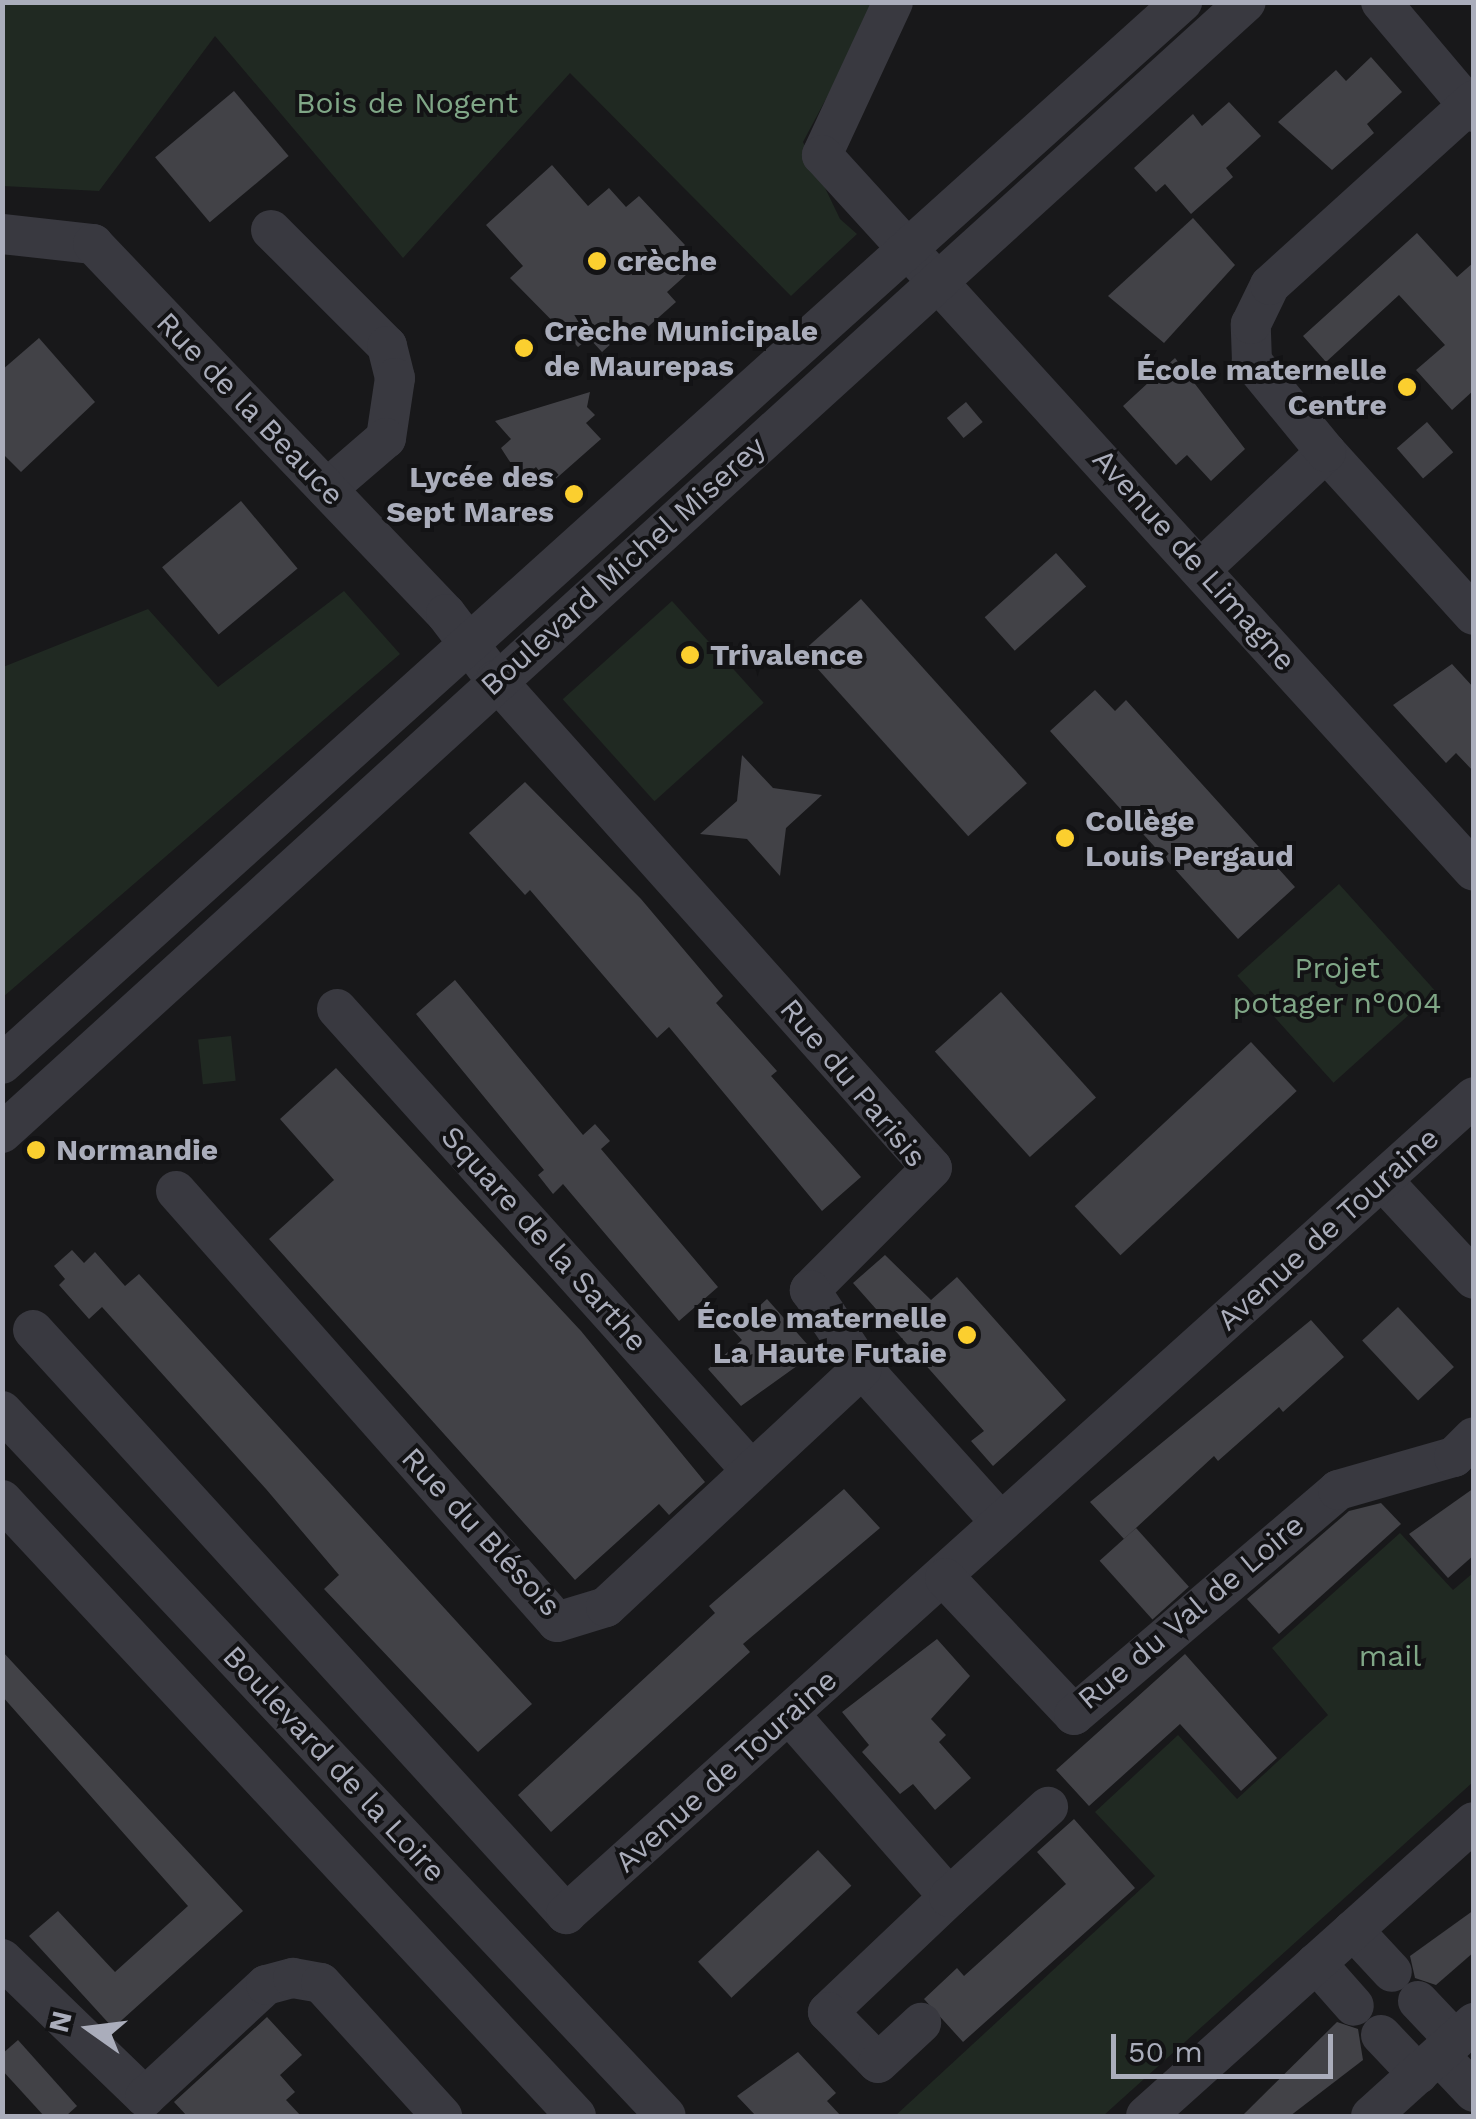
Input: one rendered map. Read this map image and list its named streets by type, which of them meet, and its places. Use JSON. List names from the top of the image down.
{
  "streets": {
    "street": [
      "Rue de la Beauce",
      "Avenue de Limagne",
      "Boulevard Michel Miserey",
      "Rue du Parisis",
      "Avenue de Touraine",
      "Square de la Sarthe",
      "Rue du Blésois",
      "Rue du Val de Loire",
      "Boulevard de la Loire"
    ]
  },
  "crossings": [
    ["Rue de la Beauce", "Boulevard Michel Miserey"],
    ["Rue de la Beauce", "Rue du Parisis"],
    ["Avenue de Limagne", "Boulevard Michel Miserey"],
    ["Boulevard Michel Miserey", "Rue du Parisis"],
    ["Rue du Parisis", "Avenue de Touraine"],
    ["Rue du Parisis", "Rue du Blésois"],
    ["Avenue de Touraine", "Rue du Val de Loire"],
    ["Square de la Sarthe", "Rue du Blésois"]
  ],
  "parks": ["Bois de Nogent", "Projet potager n°004", "mail"],
  "places": [
    "crèche",
    "Crèche Municipale de Maurepas",
    "École maternelle Centre",
    "Lycée des Sept Mares",
    "Trivalence",
    "Collège Louis Pergaud",
    "Normandie",
    "École maternelle La Haute Futaie"
  ],
  "scale_bar": "50 m",
  "north": "left"
}
